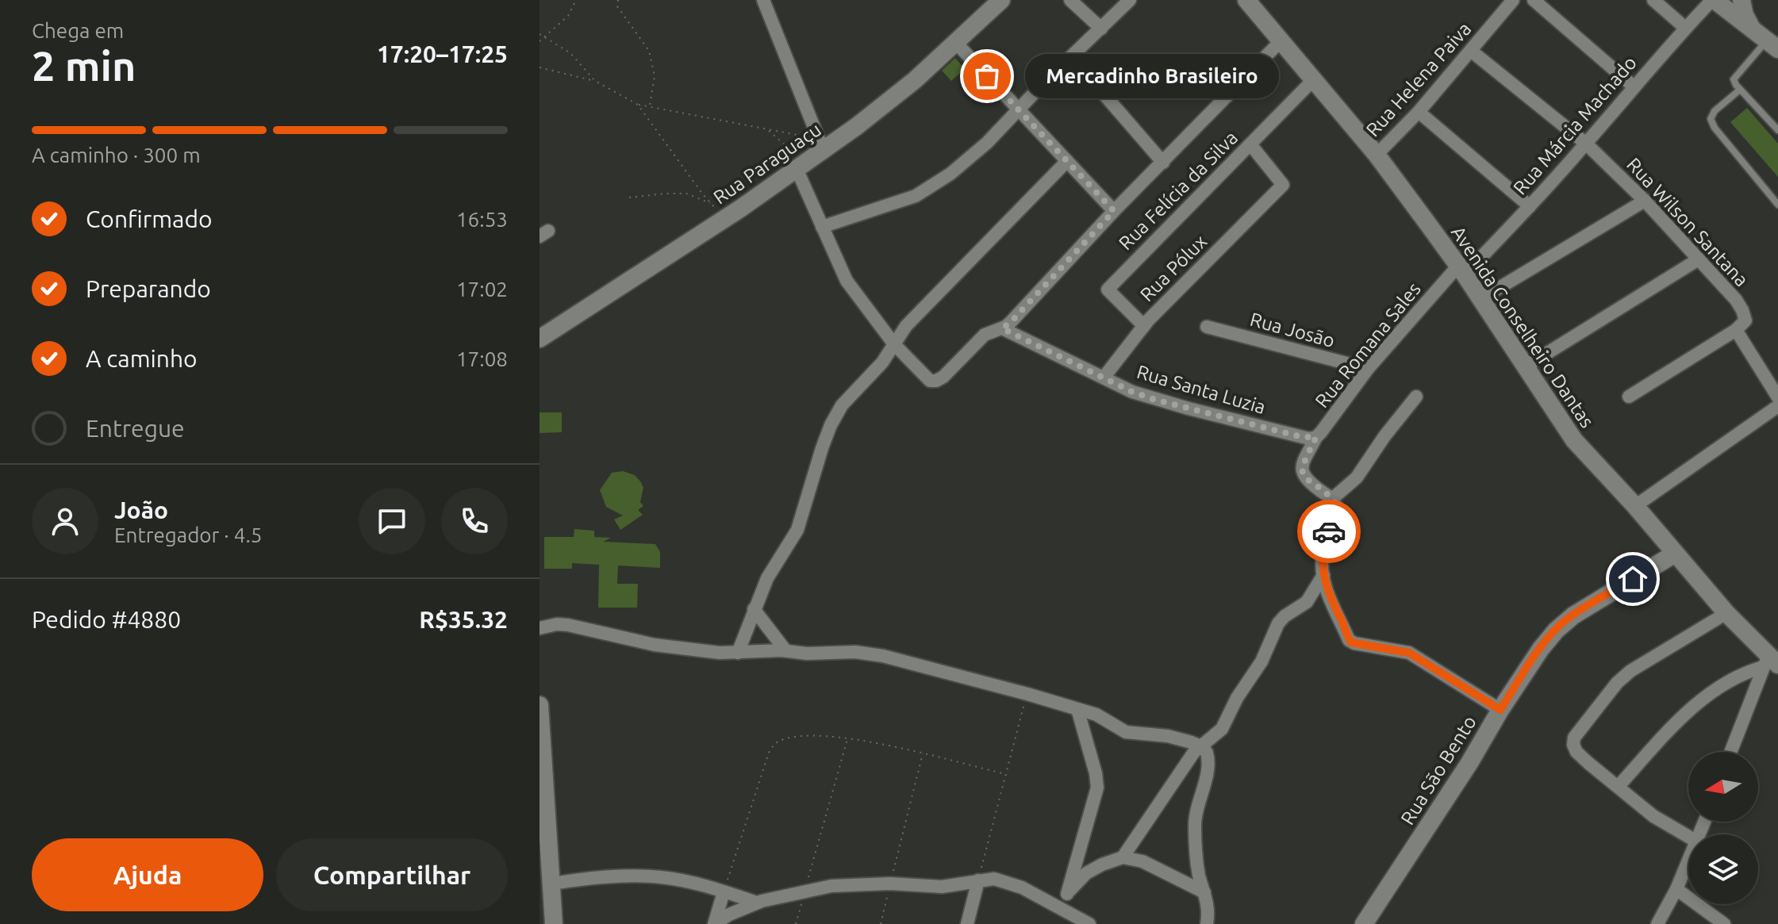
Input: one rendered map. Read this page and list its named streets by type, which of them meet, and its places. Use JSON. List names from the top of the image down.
{
  "streets": {
    "street": [
      "Rua Helena Paiva",
      "Rua Márcia Machado",
      "Rua Paraguaçu",
      "Rua Felícia da Silva",
      "Rua Wilson Santana",
      "Rua Pólux",
      "Avenida Conselheiro Dantas",
      "Rua Josão",
      "Rua Romana Sales",
      "Rua Santa Luzia",
      "Rua São Bento"
    ]
  },
  "crossings": [
    ["Rua Helena Paiva", "Rua Wilson Santana"],
    ["Rua Helena Paiva", "Avenida Conselheiro Dantas"],
    ["Rua Márcia Machado", "Rua Wilson Santana"],
    ["Rua Márcia Machado", "Avenida Conselheiro Dantas"],
    ["Rua Márcia Machado", "Rua Romana Sales"],
    ["Rua Felícia da Silva", "Rua Pólux"],
    ["Rua Felícia da Silva", "Avenida Conselheiro Dantas"],
    ["Rua Pólux", "Rua Santa Luzia"],
    ["Avenida Conselheiro Dantas", "Rua Romana Sales"],
    ["Avenida Conselheiro Dantas", "Rua São Bento"],
    ["Rua Josão", "Rua Romana Sales"],
    ["Rua Romana Sales", "Rua Santa Luzia"]
  ],
  "places": ["Mercadinho Brasileiro"],
  "north": "left",
  "page": {
    "heading": ["2 min", "Chega em", "17:20–17:25"],
    "panel": [
      "João",
      "Entregador · 4.5",
      "Pedido #4880",
      "R$35.32"
    ],
    "bubble": "Mercadinho Brasileiro",
    "bar": "A caminho · 300 m",
    "list": [
      ["Confirmado", "16:53"],
      ["Preparando", "17:02"],
      ["A caminho", "17:08"],
      "Entregue"
    ],
    "buttons": ["Ajuda", "Compartilhar"]
  }
}
